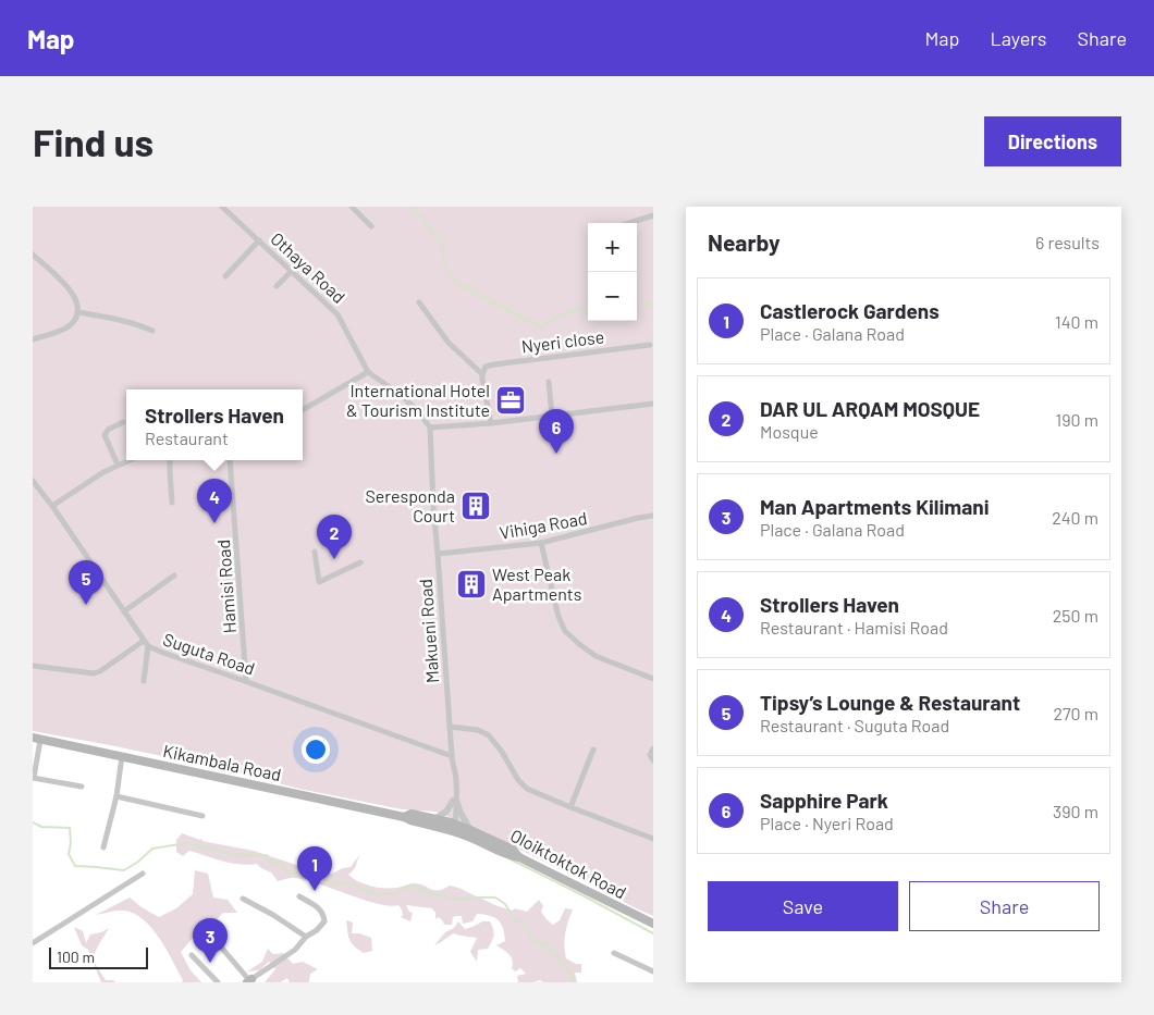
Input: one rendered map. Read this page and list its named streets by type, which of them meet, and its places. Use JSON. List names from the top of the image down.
{
  "streets": {
    "main road": ["Kikambala Road", "Oloiktoktok Road"],
    "street": [
      "Othaya Road",
      "Nyeri close",
      "Vihiga Road",
      "Hamisi Road",
      "Makueni Road",
      "Suguta Road"
    ]
  },
  "crossings": [
    ["Othaya Road", "Makueni Road"],
    ["Vihiga Road", "Makueni Road"],
    ["Hamisi Road", "Suguta Road"],
    ["Makueni Road", "Suguta Road"],
    ["Makueni Road", "Oloiktoktok Road"]
  ],
  "places": {
    "office": ["International Hotel & Tourism Institute"],
    "building": ["Seresponda Court", "West Peak Apartments"]
  },
  "scale_bar": "100 m",
  "page": {
    "header": "Map",
    "nav": ["Map", "Layers", "Share"],
    "buttons": [
      "Directions",
      ["Save", "Share"]
    ],
    "title": "Find us",
    "heading": ["Nearby", "6 results"],
    "map_buttons": ["+", "−"],
    "list": [
      {
        "mark": "1",
        "name": "Castlerock Gardens",
        "note": "Place · Galana Road",
        "value": "140 m"
      },
      {
        "mark": "2",
        "name": "DAR UL ARQAM MOSQUE",
        "note": "Mosque",
        "value": "190 m"
      },
      {
        "mark": "3",
        "name": "Man Apartments Kilimani",
        "note": "Place · Galana Road",
        "value": "240 m"
      },
      {
        "mark": "4",
        "name": "Strollers Haven",
        "note": "Restaurant · Hamisi Road",
        "value": "250 m"
      },
      {
        "mark": "5",
        "name": "Tipsy’s Lounge & Restaurant",
        "note": "Restaurant · Suguta Road",
        "value": "270 m"
      },
      {
        "mark": "6",
        "name": "Sapphire Park",
        "note": "Place · Nyeri Road",
        "value": "390 m"
      }
    ],
    "popup": ["Strollers Haven", "Restaurant"],
    "pins": [
      "6",
      "4",
      "2",
      "5",
      "1",
      "3"
    ],
    "scale": "100 m"
  }
}
